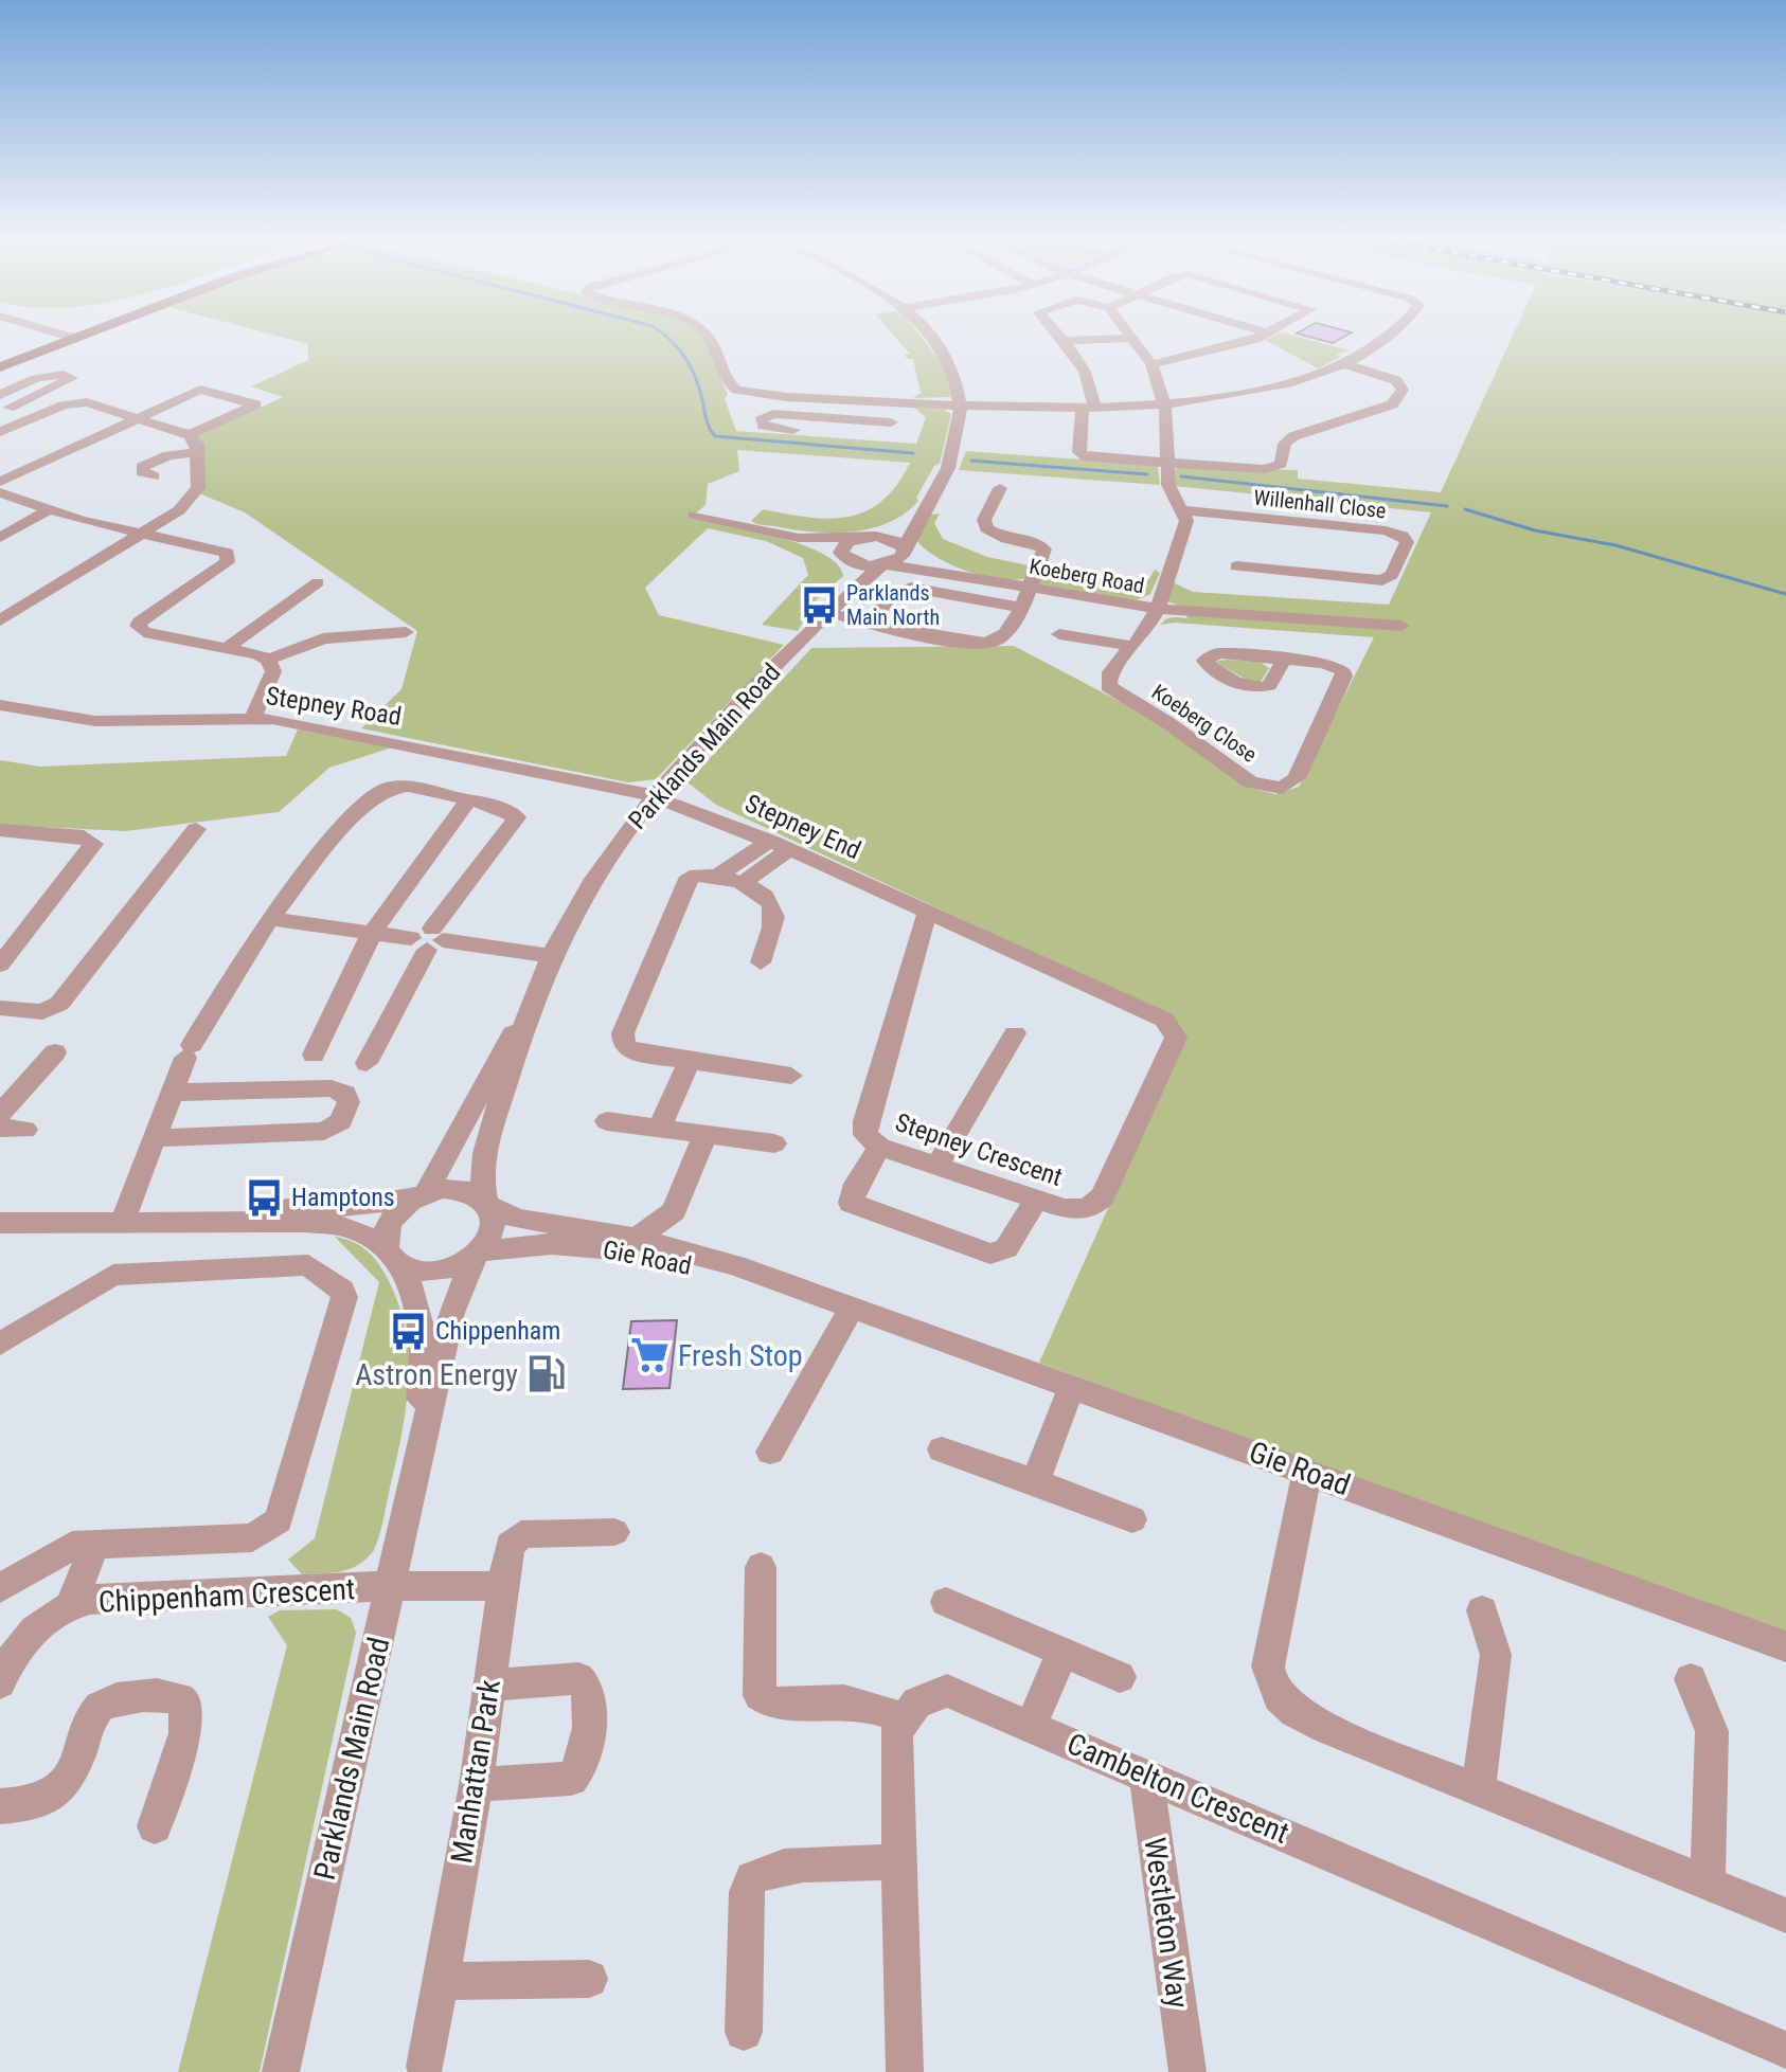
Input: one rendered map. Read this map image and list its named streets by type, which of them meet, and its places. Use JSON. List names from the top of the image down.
{
  "streets": {
    "street": [
      "Willenhall Close",
      "Koeberg Road",
      "Stepney Road",
      "Koeberg Close",
      "Parklands Main Road",
      "Stepney End",
      "Stepney Crescent",
      "Gie Road",
      "Chippenham Crescent",
      "Manhattan Park",
      "Cambelton Crescent",
      "Westleton Way"
    ]
  },
  "crossings": [
    ["Willenhall Close", "Koeberg Close"],
    ["Koeberg Road", "Koeberg Close"],
    ["Koeberg Road", "Parklands Main Road"],
    ["Stepney Road", "Parklands Main Road"],
    ["Stepney Road", "Stepney End"],
    ["Parklands Main Road", "Stepney End"],
    ["Parklands Main Road", "Gie Road"],
    ["Parklands Main Road", "Chippenham Crescent"],
    ["Stepney End", "Stepney Crescent"],
    ["Cambelton Crescent", "Westleton Way"]
  ],
  "places": {
    "bus stop": ["Parklands Main North", "Hamptons", "Chippenham"],
    "supermarket": ["Fresh Stop"],
    "fuel station": ["Astron Energy"]
  }
}
